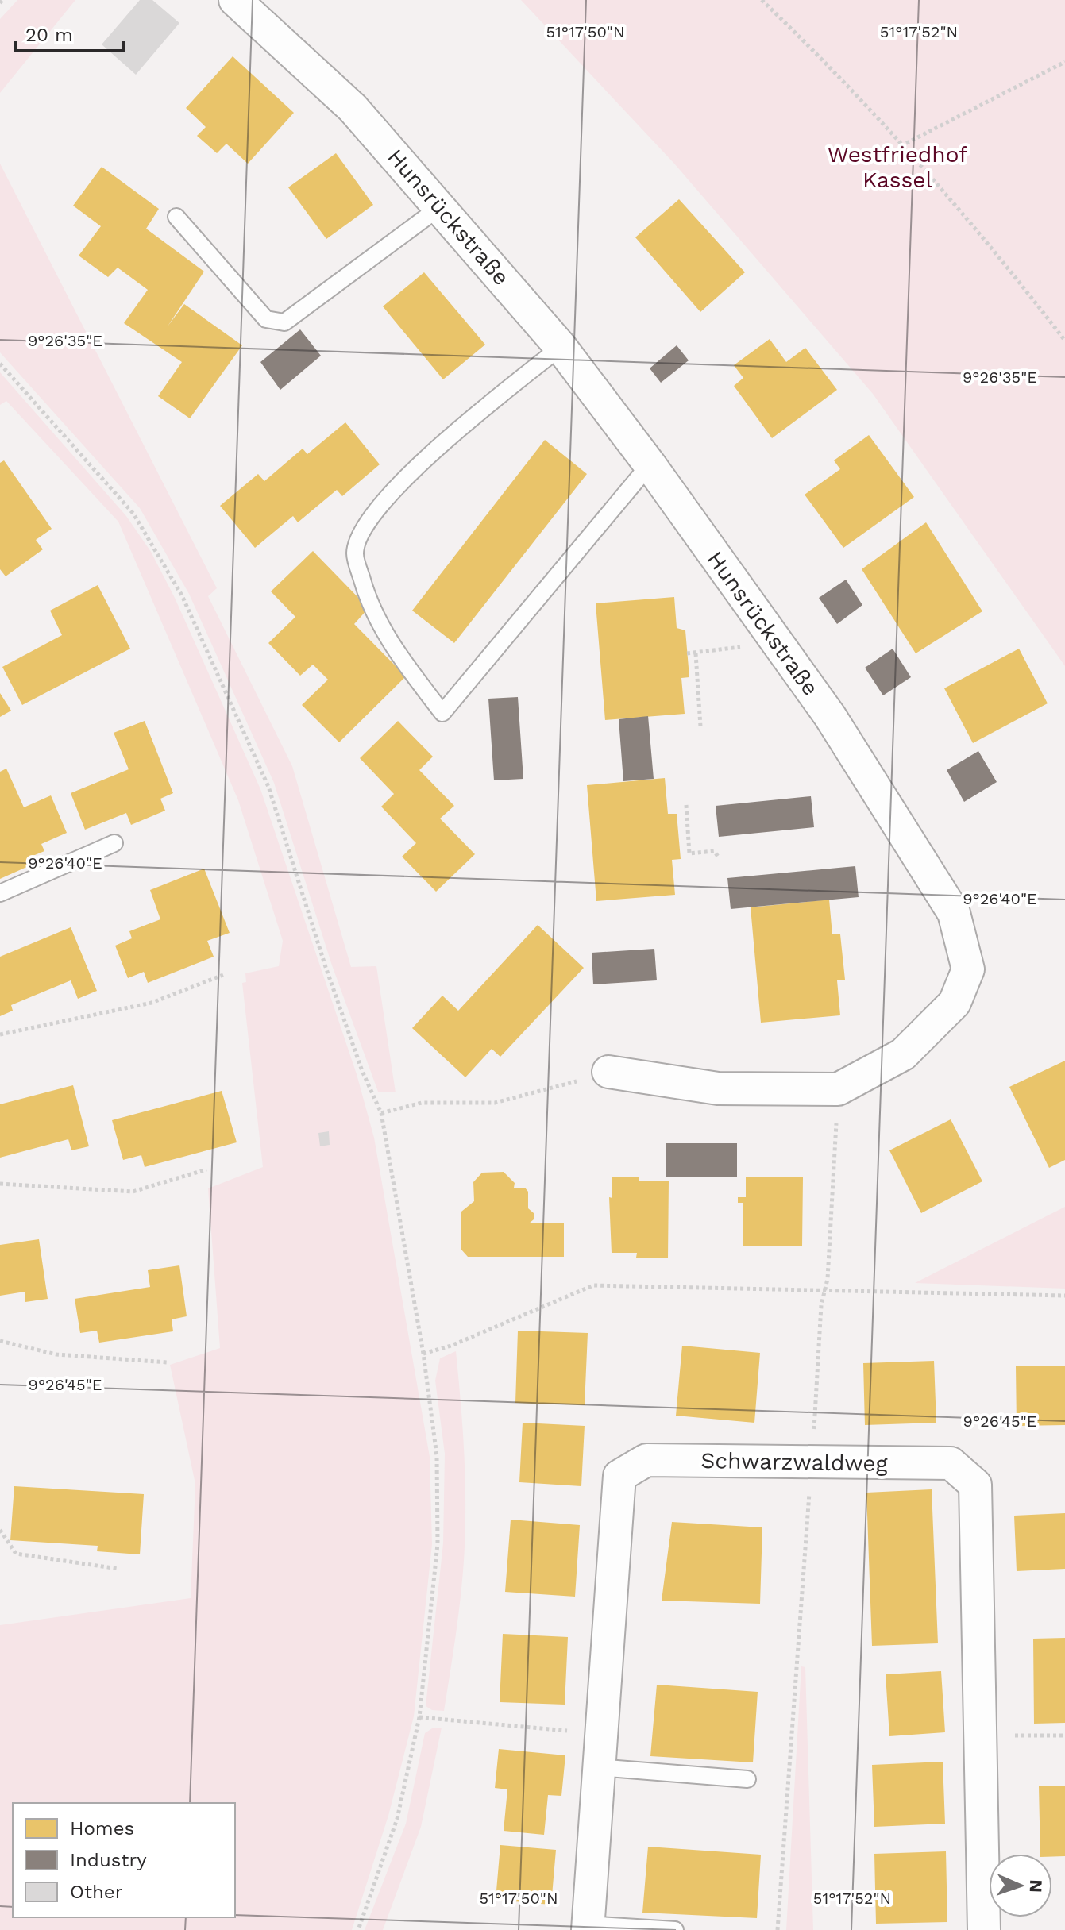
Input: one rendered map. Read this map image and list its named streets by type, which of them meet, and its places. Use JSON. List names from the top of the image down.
{
  "streets": {
    "street": ["Hunsrückstraße", "Schwarzwaldweg"]
  },
  "parks": ["Westfriedhof Kassel"],
  "legend": ["Homes", "Industry", "Other"],
  "scale_bar": "20 m",
  "north": "right",
  "coordinates": [
    "51°17'50\"N",
    "51°17'52\"N",
    "9°26'35\"E",
    "9°26'40\"E",
    "9°26'45\"E"
  ]
}
